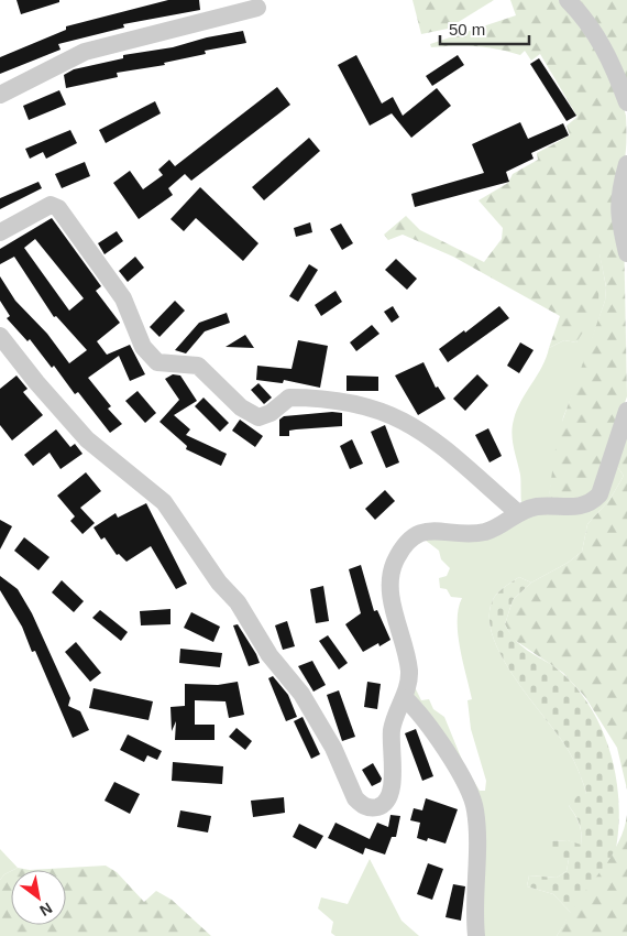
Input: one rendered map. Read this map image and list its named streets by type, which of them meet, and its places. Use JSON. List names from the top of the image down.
{
  "scale_bar": "50 m",
  "north": "bottom right"
}
